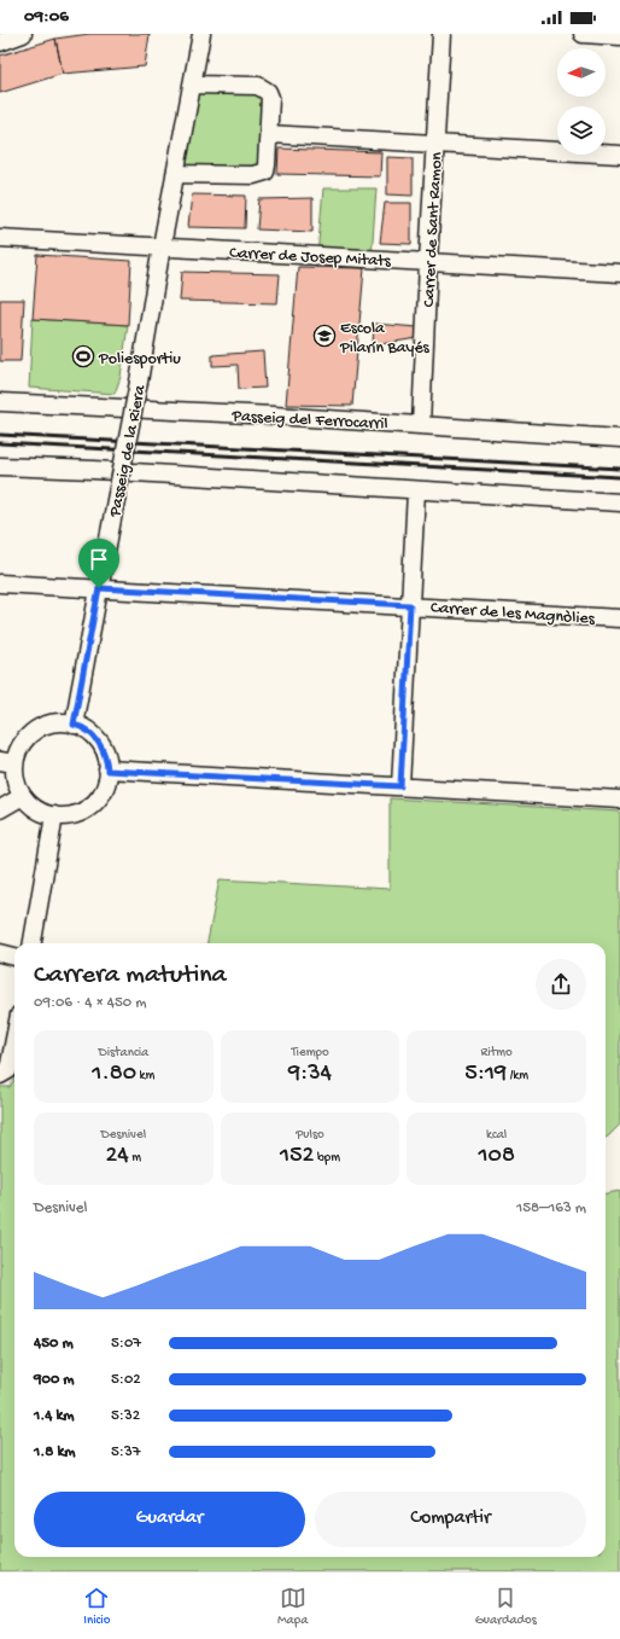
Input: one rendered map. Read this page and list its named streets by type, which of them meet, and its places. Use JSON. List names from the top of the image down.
{
  "streets": {
    "street": [
      "Carrer de Sant Ramon",
      "Carrer de Josep Mitats",
      "Passeig del Ferrocarril",
      "Passeig de la Riera",
      "Carrer de les Magnòlies"
    ]
  },
  "crossings": [
    ["Carrer de Sant Ramon", "Carrer de Josep Mitats"],
    ["Carrer de Sant Ramon", "Passeig del Ferrocarril"],
    ["Carrer de Josep Mitats", "Passeig de la Riera"],
    ["Passeig de la Riera", "Carrer de les Magnòlies"]
  ],
  "places": {
    "school or university": ["Escola Pilarín Bayés"],
    "sports": ["Poliesportiu"]
  },
  "north": "left",
  "page": {
    "status": "09:06",
    "heading": ["Carrera matutina", "09:06 · 4 × 450 m"],
    "stats": [
      ["Distancia", "1.80 km"],
      ["Tiempo", "9:34"],
      ["Ritmo", "5:19 /km"],
      ["Desnivel", "24 m"],
      ["Pulso", "152 bpm"],
      ["kcal", "108"]
    ],
    "chart": ["Desnivel", "158–163 m"],
    "list": [
      {
        "name": "450 m",
        "note": "5:07"
      },
      {
        "name": "900 m",
        "note": "5:02"
      },
      {
        "name": "1.4 km",
        "note": "5:32"
      },
      {
        "name": "1.8 km",
        "note": "5:37"
      }
    ],
    "buttons": ["Guardar", "Compartir"],
    "tabs": ["Inicio", "Mapa", "Guardados"]
  }
}
